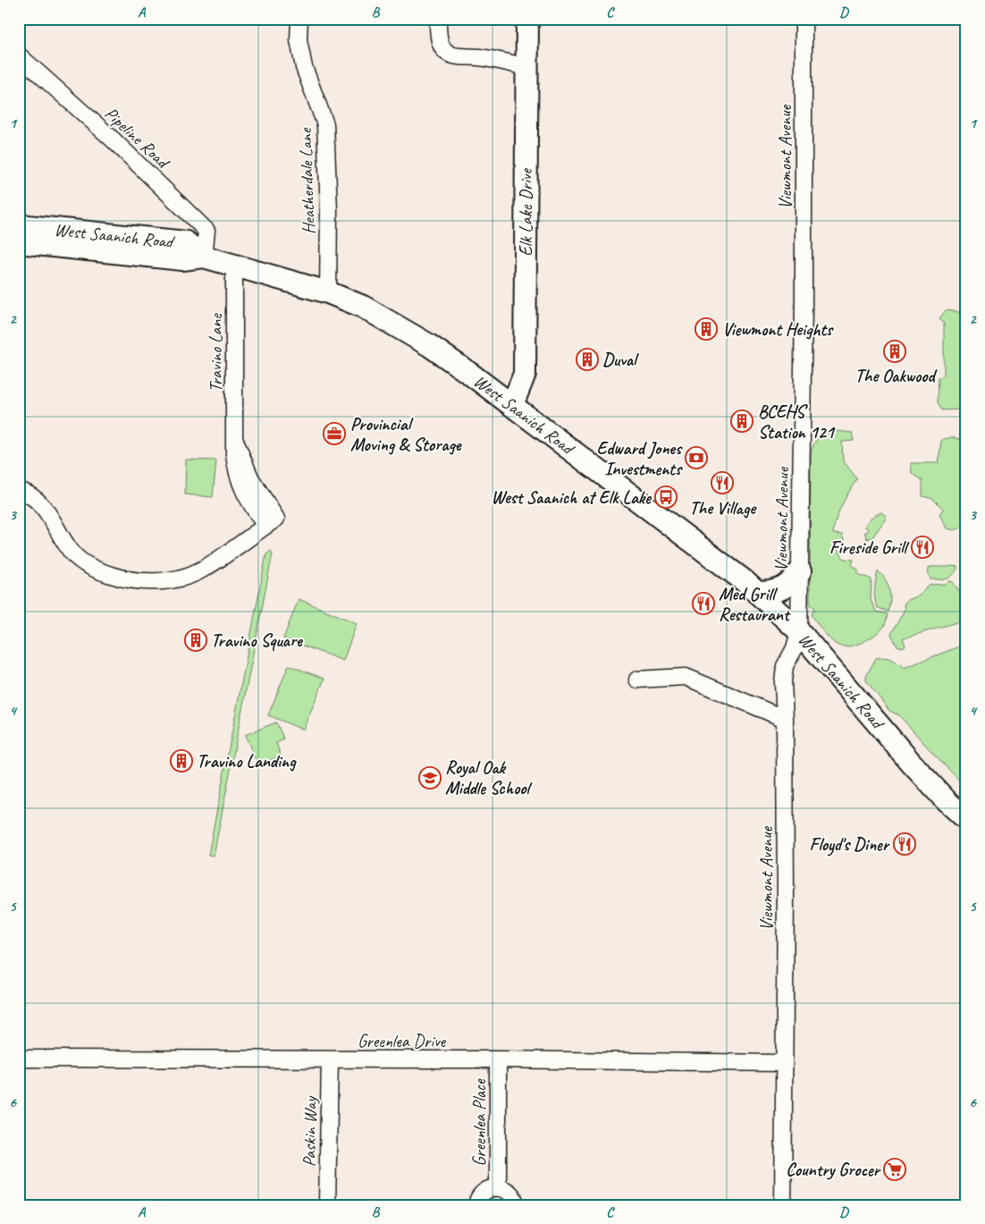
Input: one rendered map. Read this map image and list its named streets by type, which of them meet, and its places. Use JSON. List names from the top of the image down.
{
  "streets": {
    "main road": ["Elk Lake Drive", "West Saanich Road"],
    "street": [
      "Pipeline Road",
      "Viewmont Avenue",
      "Heatherdale Lane",
      "Travino Lane",
      "Greenlea Drive",
      "Greenlea Place",
      "Paskin Way"
    ]
  },
  "crossings": [
    ["Pipeline Road", "West Saanich Road"],
    ["Viewmont Avenue", "West Saanich Road"],
    ["Viewmont Avenue", "Greenlea Drive"],
    ["Heatherdale Lane", "West Saanich Road"],
    ["Elk Lake Drive", "West Saanich Road"],
    ["West Saanich Road", "Travino Lane"],
    ["Greenlea Drive", "Greenlea Place"],
    ["Greenlea Drive", "Paskin Way"]
  ],
  "places": {
    "building": [
      "Viewmont Heights",
      "The Oakwood",
      "Duval",
      "BCEHS Station 121",
      "Travino Square",
      "Travino Landing"
    ],
    "office": ["Provincial Moving & Storage"],
    "bank": ["Edward Jones Investments"],
    "restaurant": [
      "The Village",
      "Fireside Grill",
      "Med Grill Restaurant",
      "Floyd's Diner"
    ],
    "bus stop": ["West Saanich at Elk Lake"],
    "school or university": ["Royal Oak Middle School"],
    "supermarket": ["Country Grocer"]
  },
  "grid": {
    "columns": [
      "A",
      "B",
      "C",
      "D"
    ],
    "rows": [
      "1",
      "2",
      "3",
      "4",
      "5",
      "6"
    ]
  }
}
